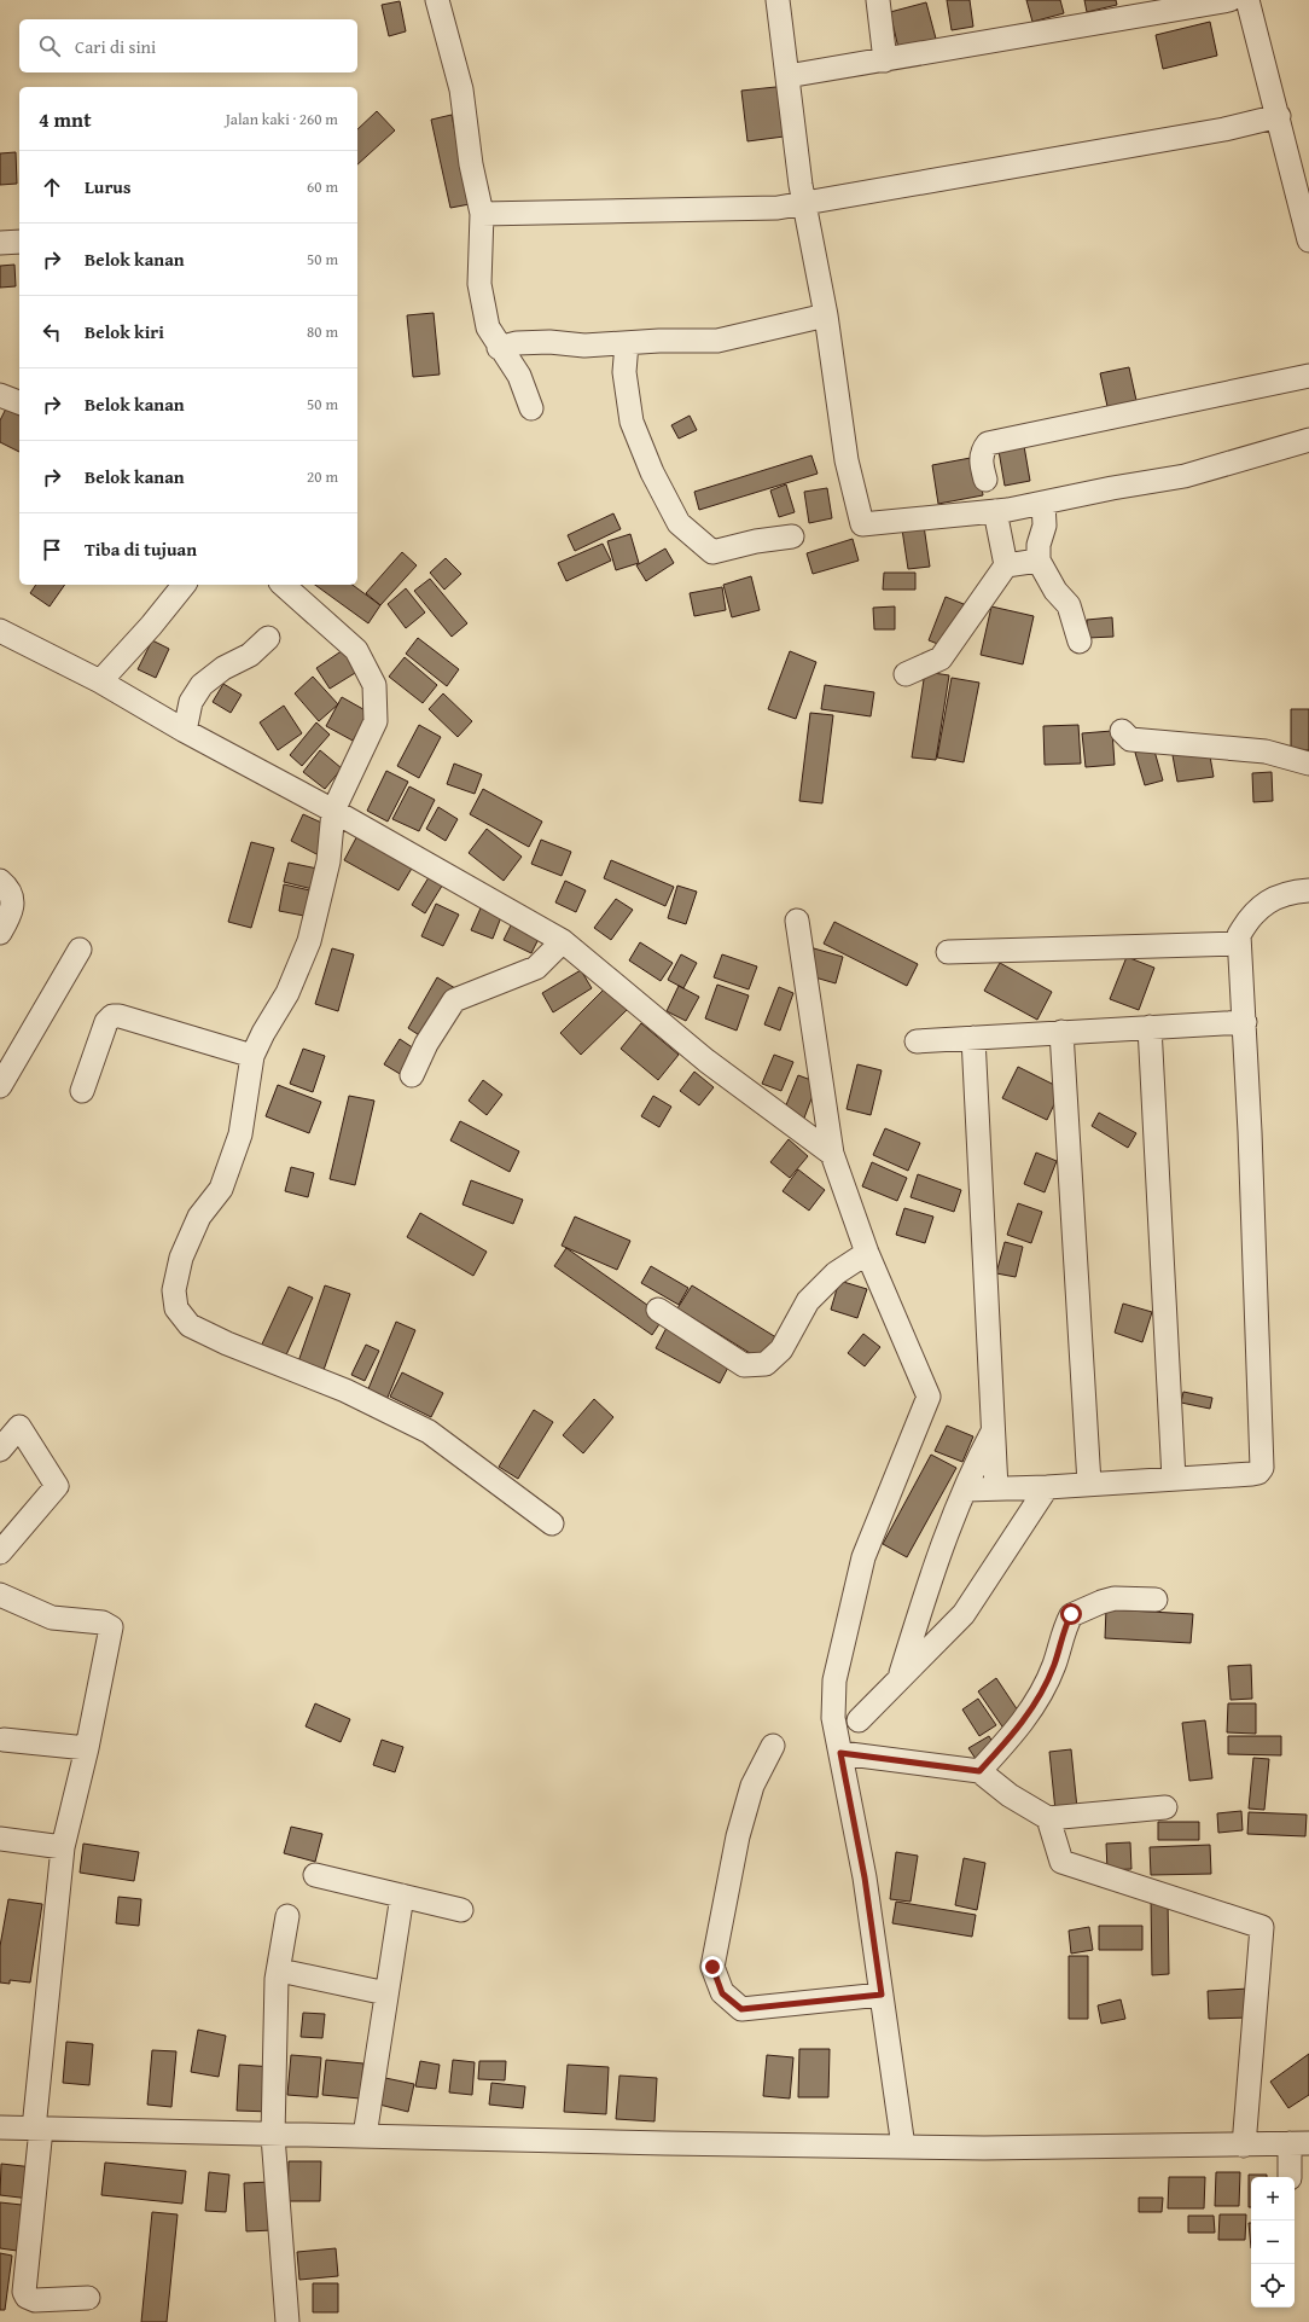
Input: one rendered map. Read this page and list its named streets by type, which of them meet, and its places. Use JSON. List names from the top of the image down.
{
  "page": {
    "search": "Cari di sini",
    "heading": ["4 mnt", "Jalan kaki · 260 m"],
    "list": [
      ["Lurus", "60 m"],
      ["Belok kanan", "50 m"],
      ["Belok kiri", "80 m"],
      ["Belok kanan", "50 m"],
      ["Belok kanan", "20 m"],
      "Tiba di tujuan"
    ],
    "map_buttons": ["+", "−"]
  }
}
